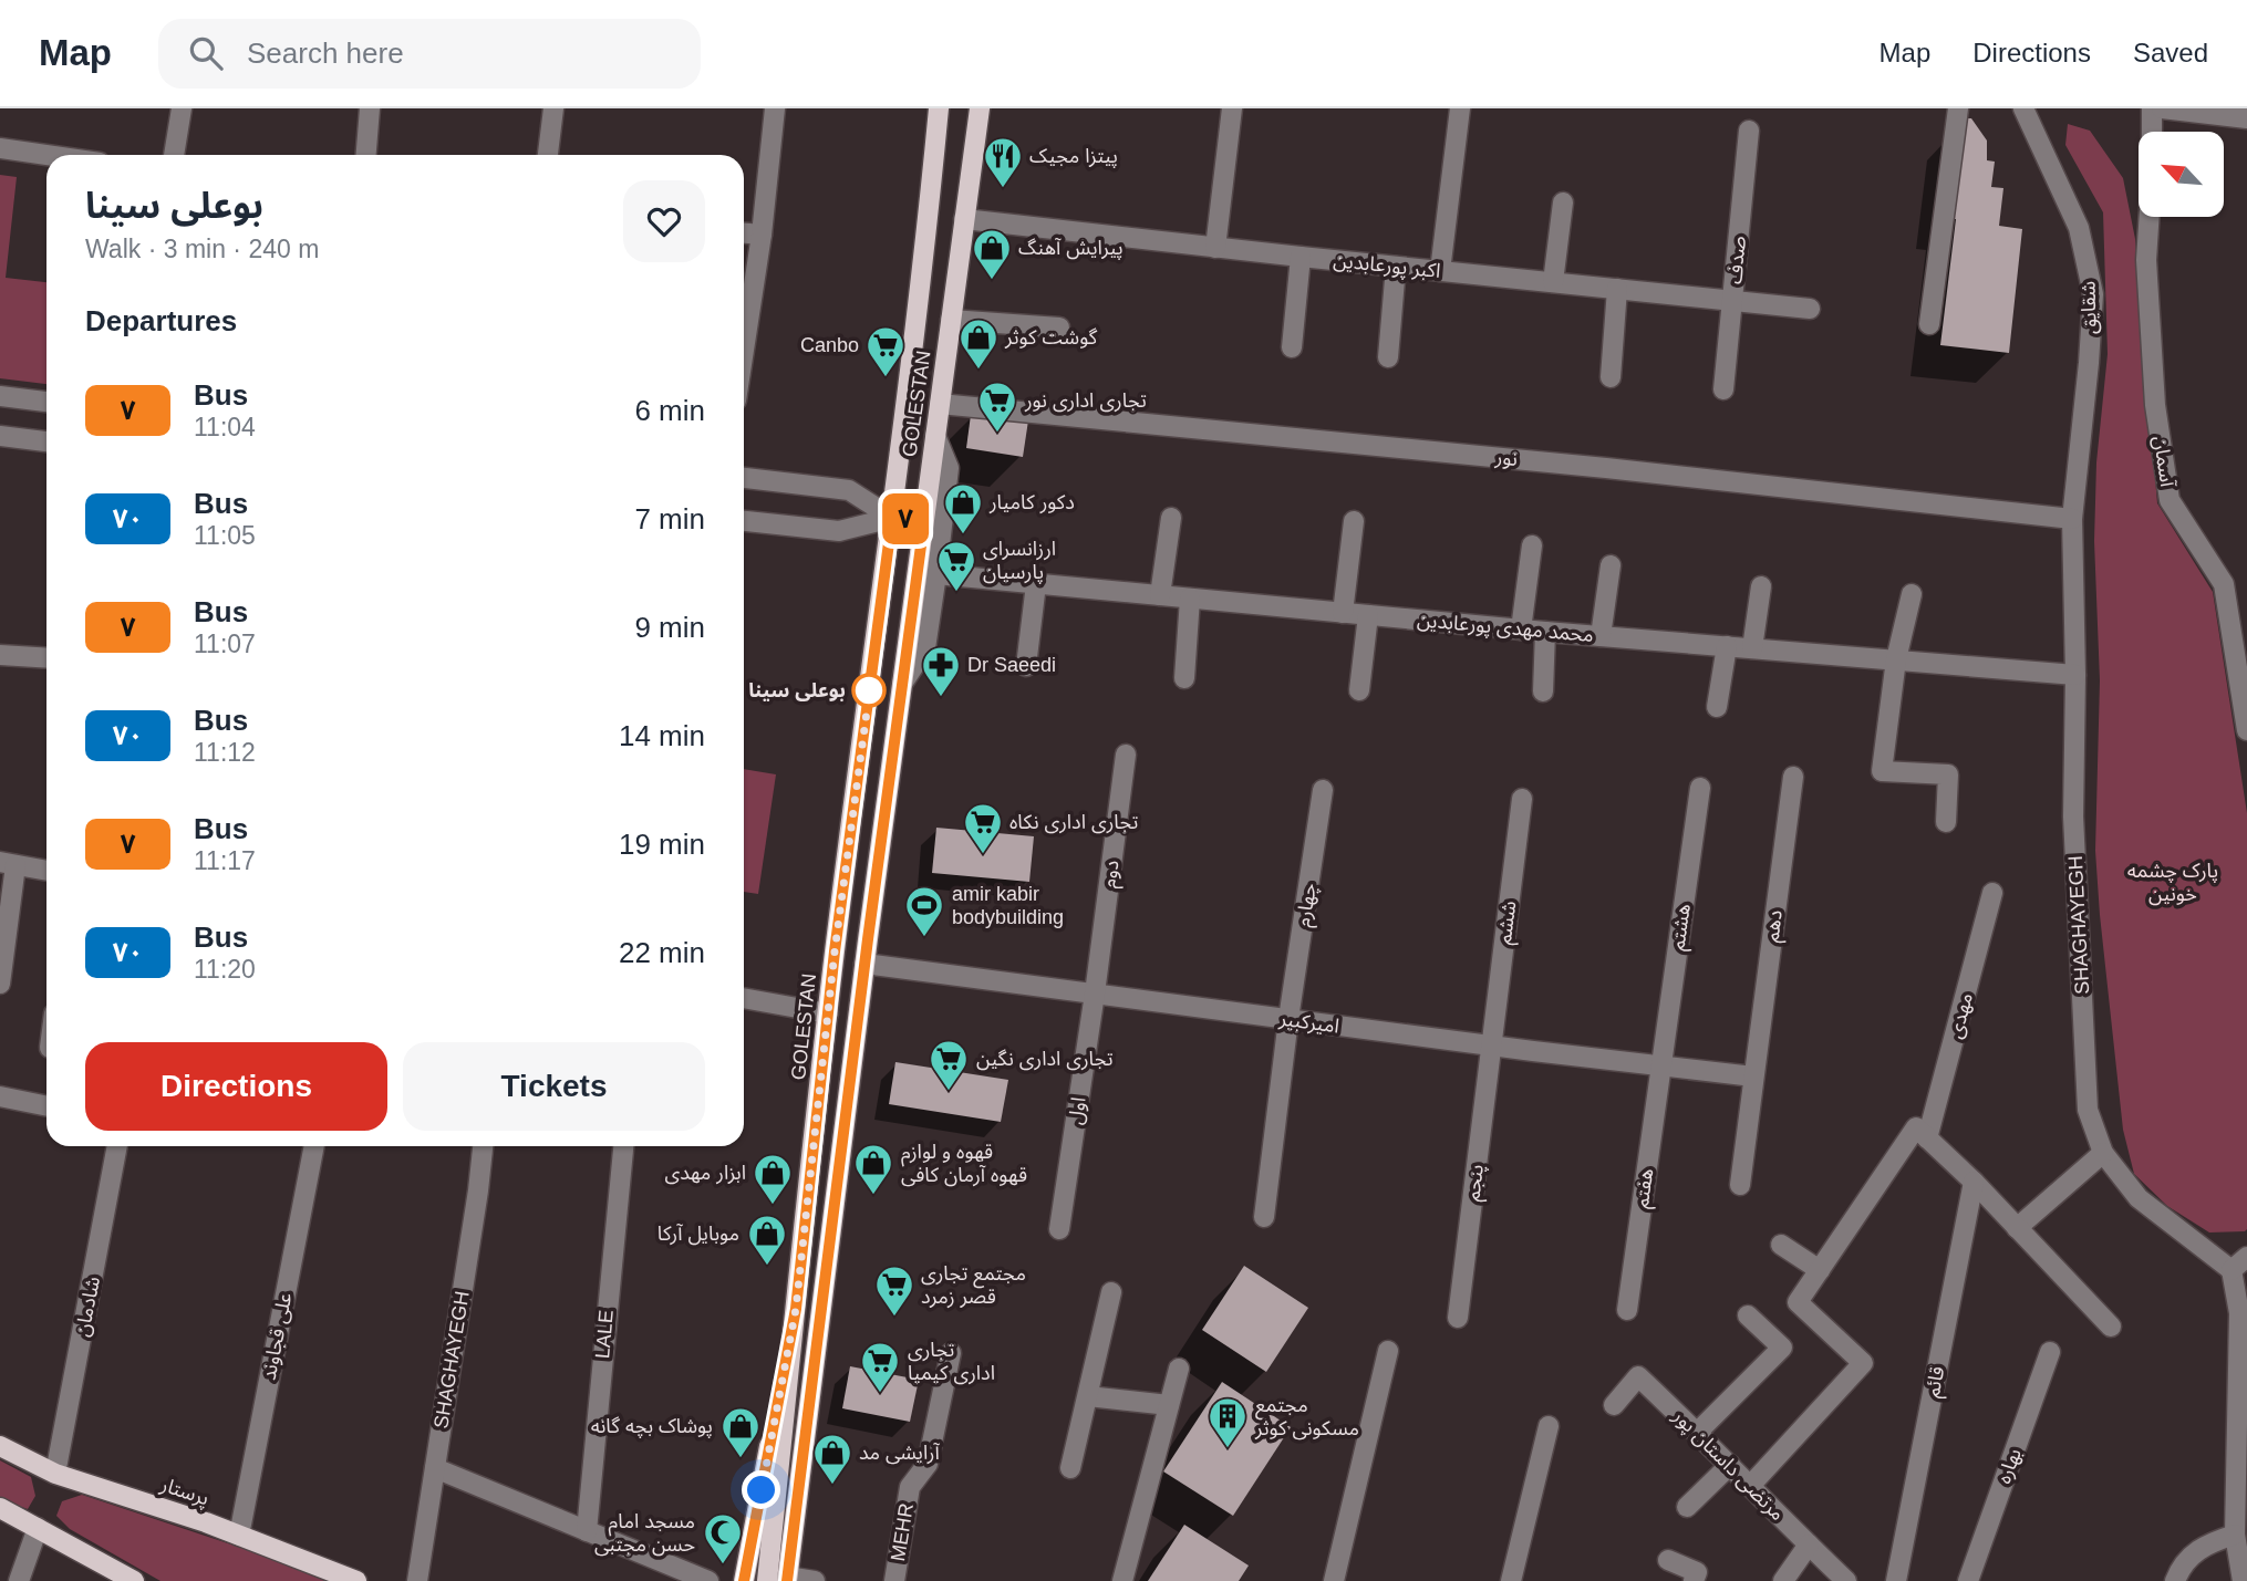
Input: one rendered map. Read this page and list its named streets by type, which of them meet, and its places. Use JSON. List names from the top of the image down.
{
  "streets": {
    "main road": ["GOLESTAN", "پرستار"],
    "street": [
      "صدف",
      "اکبر پورعابدین",
      "شقایق",
      "نور",
      "آسمان",
      "محمد مهدی پورعابدین",
      "دوم",
      "چهارم",
      "ششم",
      "SHAGHAYEGH",
      "دهم",
      "هشتم",
      "مهدی",
      "امیرکبیر",
      "اول",
      "پنجم",
      "هفتم",
      "شادمان",
      "LALE",
      "علی قجاوند",
      "قائم",
      "مرتضی داستان پور",
      "بهاره",
      "MEHR"
    ]
  },
  "crossings": [
    ["صدف", "اکبر پورعابدین"],
    ["اکبر پورعابدین", "GOLESTAN"],
    ["شقایق", "نور"],
    ["شقایق", "SHAGHAYEGH"],
    ["GOLESTAN", "نور"],
    ["GOLESTAN", "امیرکبیر"],
    ["نور", "SHAGHAYEGH"],
    ["محمد مهدی پورعابدین", "SHAGHAYEGH"],
    ["دوم", "امیرکبیر"],
    ["دوم", "اول"],
    ["چهارم", "امیرکبیر"],
    ["ششم", "امیرکبیر"],
    ["ششم", "پنجم"],
    ["دهم", "امیرکبیر"],
    ["هشتم", "امیرکبیر"],
    ["هشتم", "هفتم"],
    ["امیرکبیر", "اول"],
    ["امیرکبیر", "پنجم"],
    ["امیرکبیر", "هفتم"],
    ["شادمان", "پرستار"],
    ["علی قجاوند", "پرستار"]
  ],
  "parks": ["پارک چشمه خونین"],
  "places": {
    "restaurant": ["پیتزا مجیک"],
    "shop": [
      "پیرایش آهنگ",
      "گوشت کوثر",
      "دکور کامیار",
      "قهوه و لوازم قهوه آرمان کافی",
      "ابزار مهدی",
      "موبایل آرکا",
      "پوشاک بچه گانه",
      "آرایشی مد"
    ],
    "supermarket": [
      "Canbo",
      "تجاری اداری نور",
      "ارزانسرای پارسیان",
      "تجاری اداری نکاه",
      "تجاری اداری نگین",
      "مجتمع تجاری قصر زمرد",
      "تجاری اداری کیمیا"
    ],
    "other": ["بوعلی سینا"],
    "pharmacy": ["Dr Saeedi"],
    "sports": ["amir kabir bodybuilding"],
    "building": ["مجتمع مسکونی کوثر"],
    "mosque": ["مسجد امام حسن مجتبی"]
  },
  "lines": ["bus line ۷"],
  "north": "top left",
  "page": {
    "header": "Map",
    "search": "Search here",
    "nav": ["Map", "Directions", "Saved"],
    "on_map": "۷",
    "heading": [
      ["بوعلی سینا", "Walk · 3 min · 240 m"],
      "Departures"
    ],
    "list": [
      {
        "mark": "۷",
        "name": "Bus",
        "note": "11:04",
        "value": "6 min"
      },
      {
        "mark": "۷۰",
        "name": "Bus",
        "note": "11:05",
        "value": "7 min"
      },
      {
        "mark": "۷",
        "name": "Bus",
        "note": "11:07",
        "value": "9 min"
      },
      {
        "mark": "۷۰",
        "name": "Bus",
        "note": "11:12",
        "value": "14 min"
      },
      {
        "mark": "۷",
        "name": "Bus",
        "note": "11:17",
        "value": "19 min"
      },
      {
        "mark": "۷۰",
        "name": "Bus",
        "note": "11:20",
        "value": "22 min"
      }
    ],
    "buttons": ["Directions", "Tickets"]
  }
}
